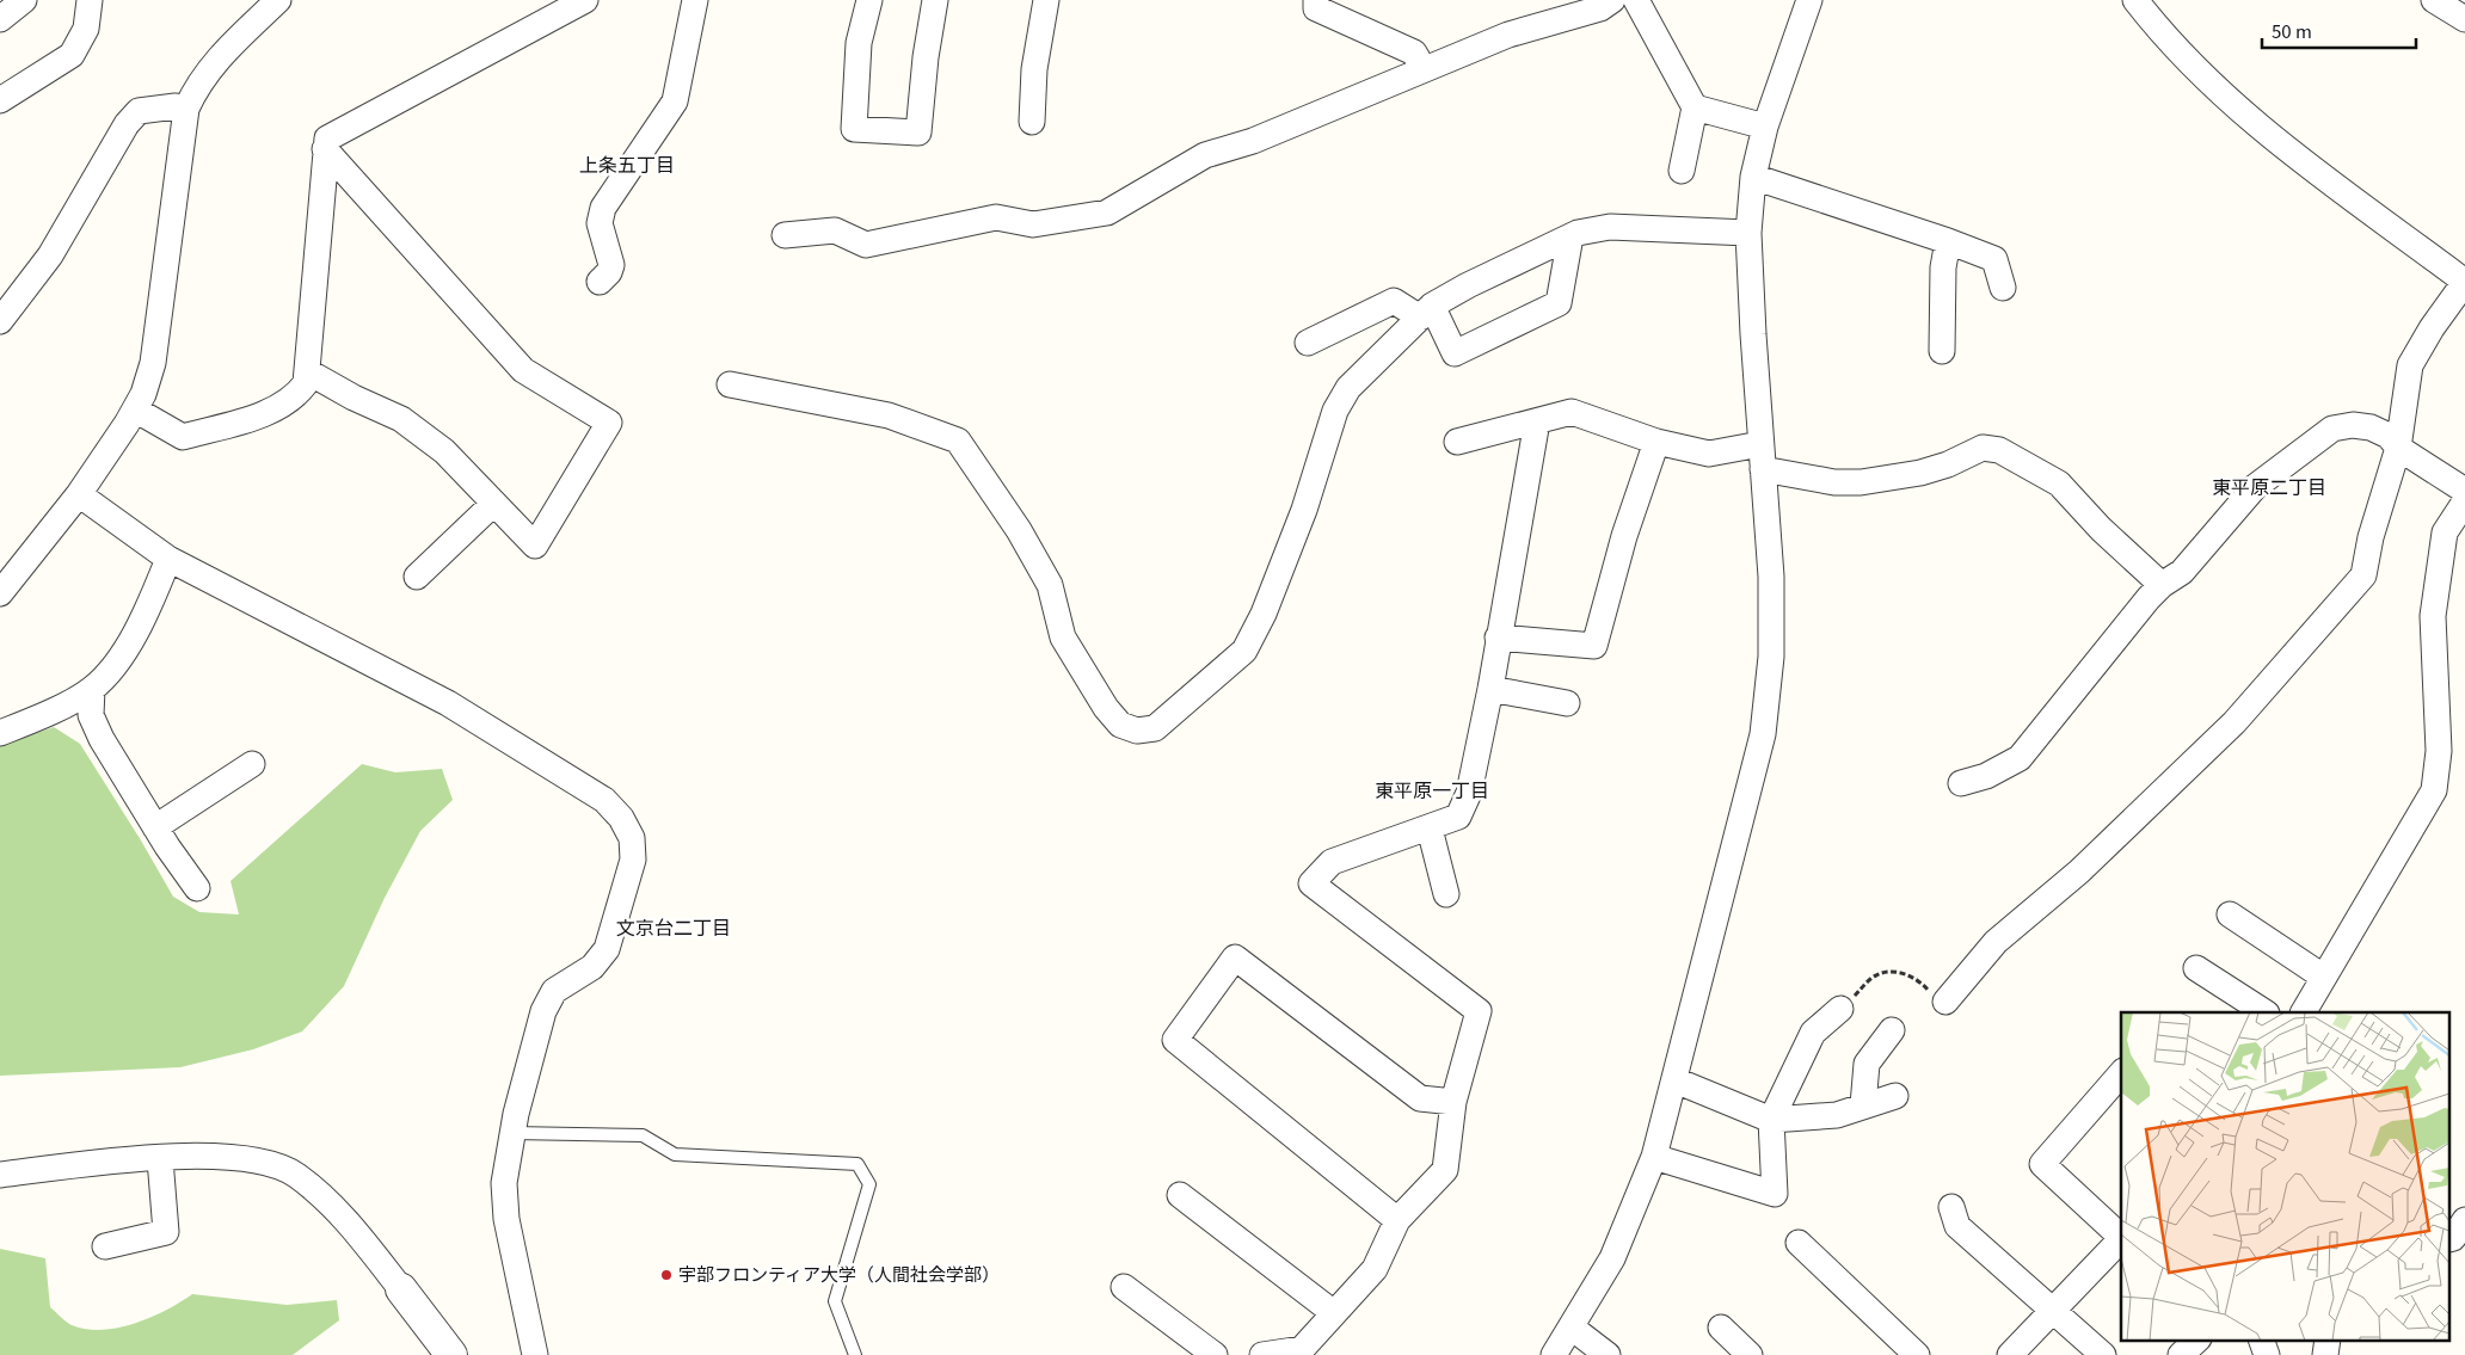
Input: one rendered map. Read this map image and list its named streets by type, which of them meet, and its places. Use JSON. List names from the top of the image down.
{
  "districts": [
    "上条五丁目",
    "東平原二丁目",
    "東平原一丁目",
    "文京台二丁目"
  ],
  "places": ["宇部フロンティア大学（人間社会学部）"],
  "scale_bar": "50 m"
}
